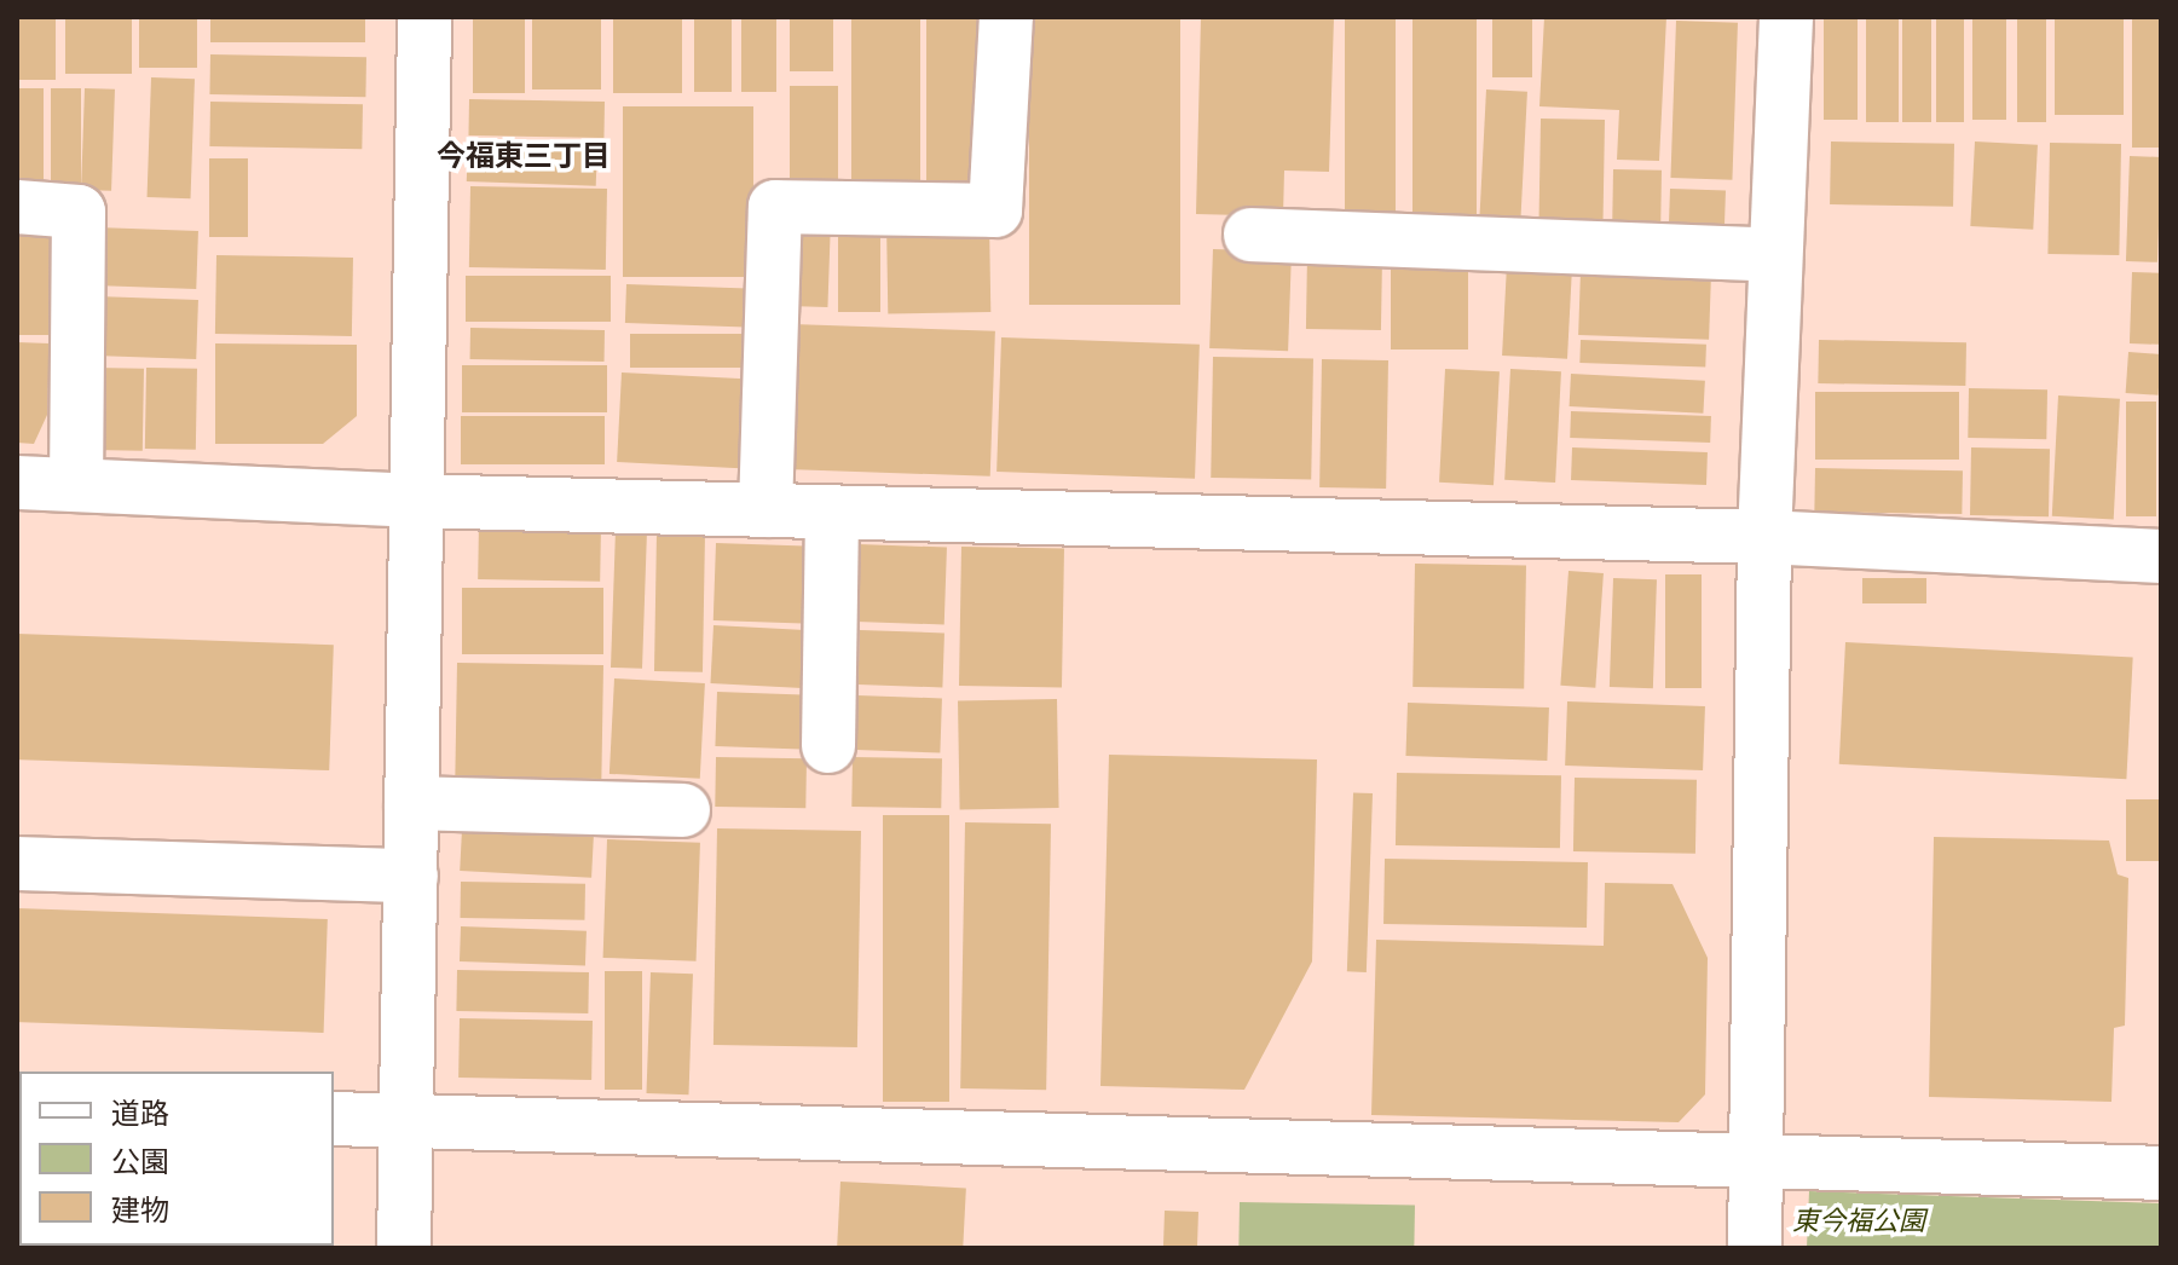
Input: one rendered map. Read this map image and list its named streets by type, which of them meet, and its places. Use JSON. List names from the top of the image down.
{
  "districts": ["今福東三丁目"],
  "parks": ["東今福公園"],
  "legend": ["道路", "公園", "建物"]
}
